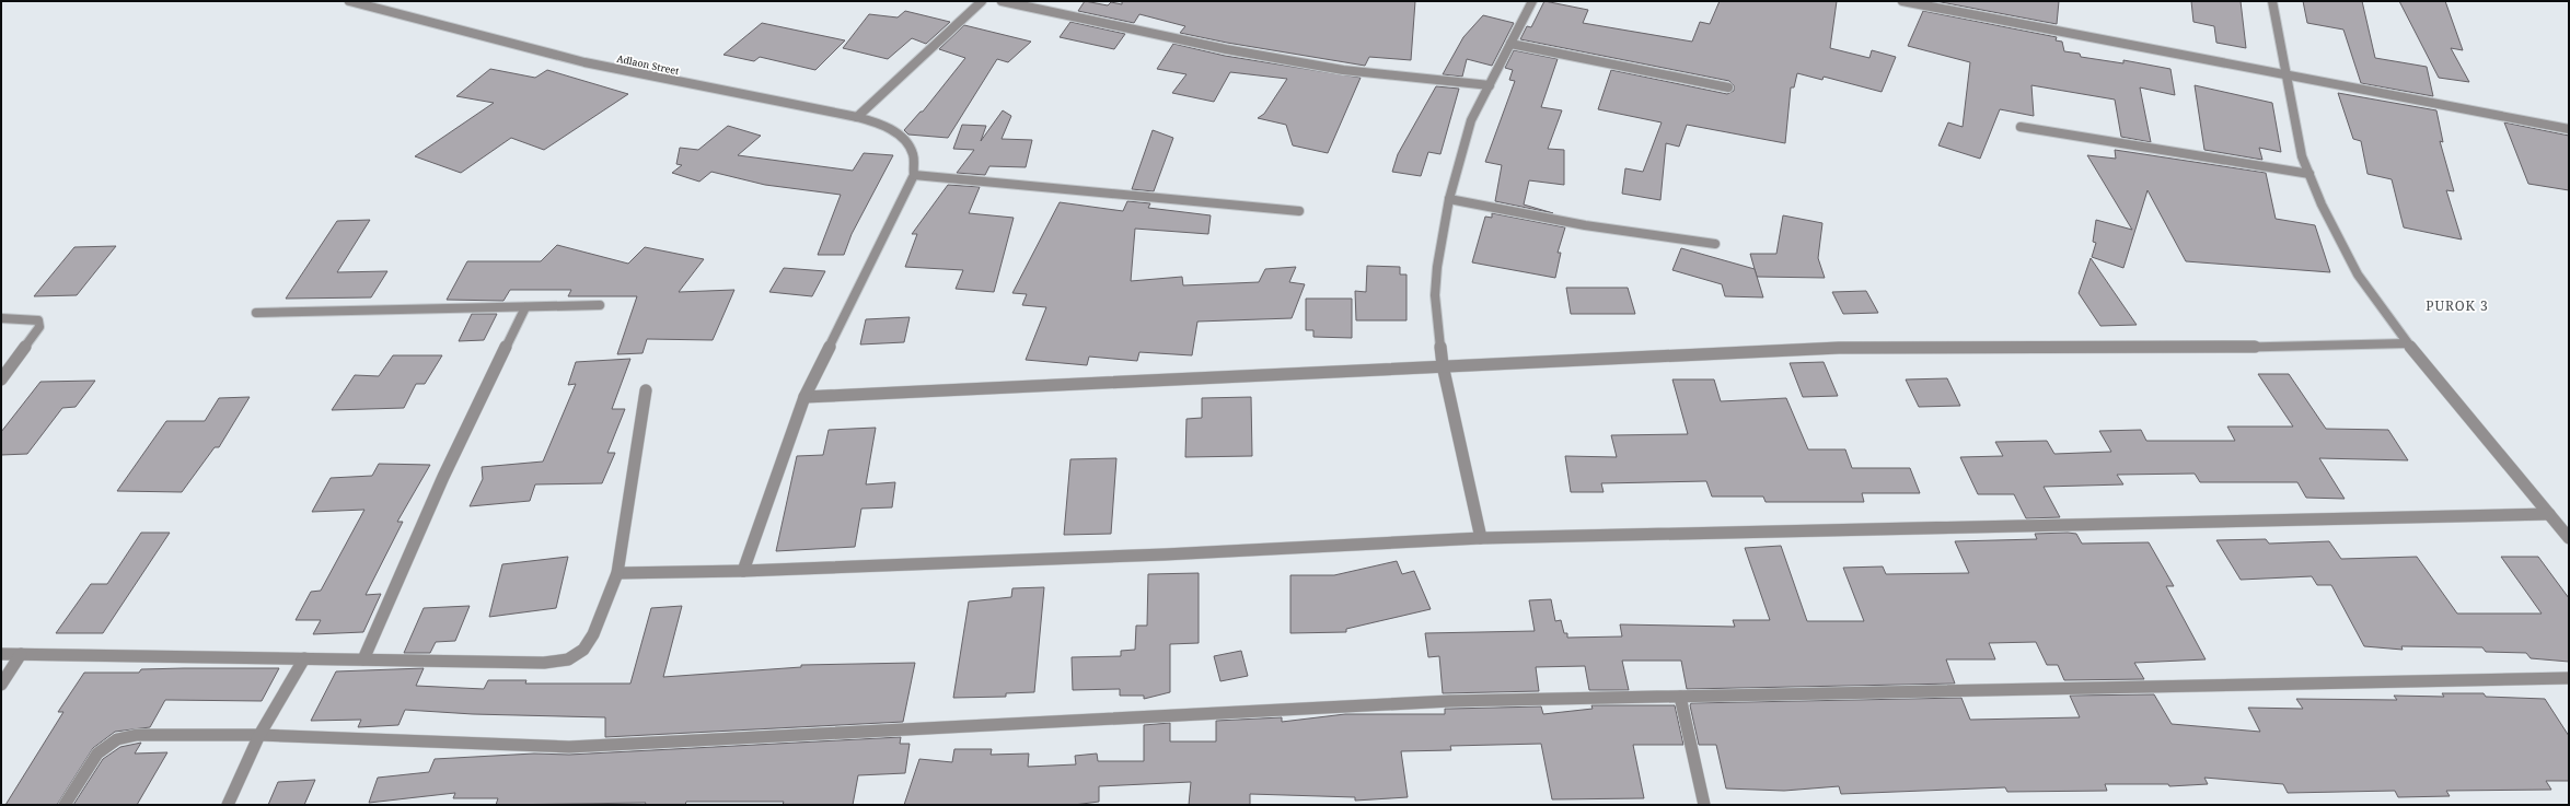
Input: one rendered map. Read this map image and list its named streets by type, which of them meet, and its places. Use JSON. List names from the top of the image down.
{
  "streets": {
    "street": ["Adlaon Street"]
  },
  "districts": ["PUROK 3"]
}
